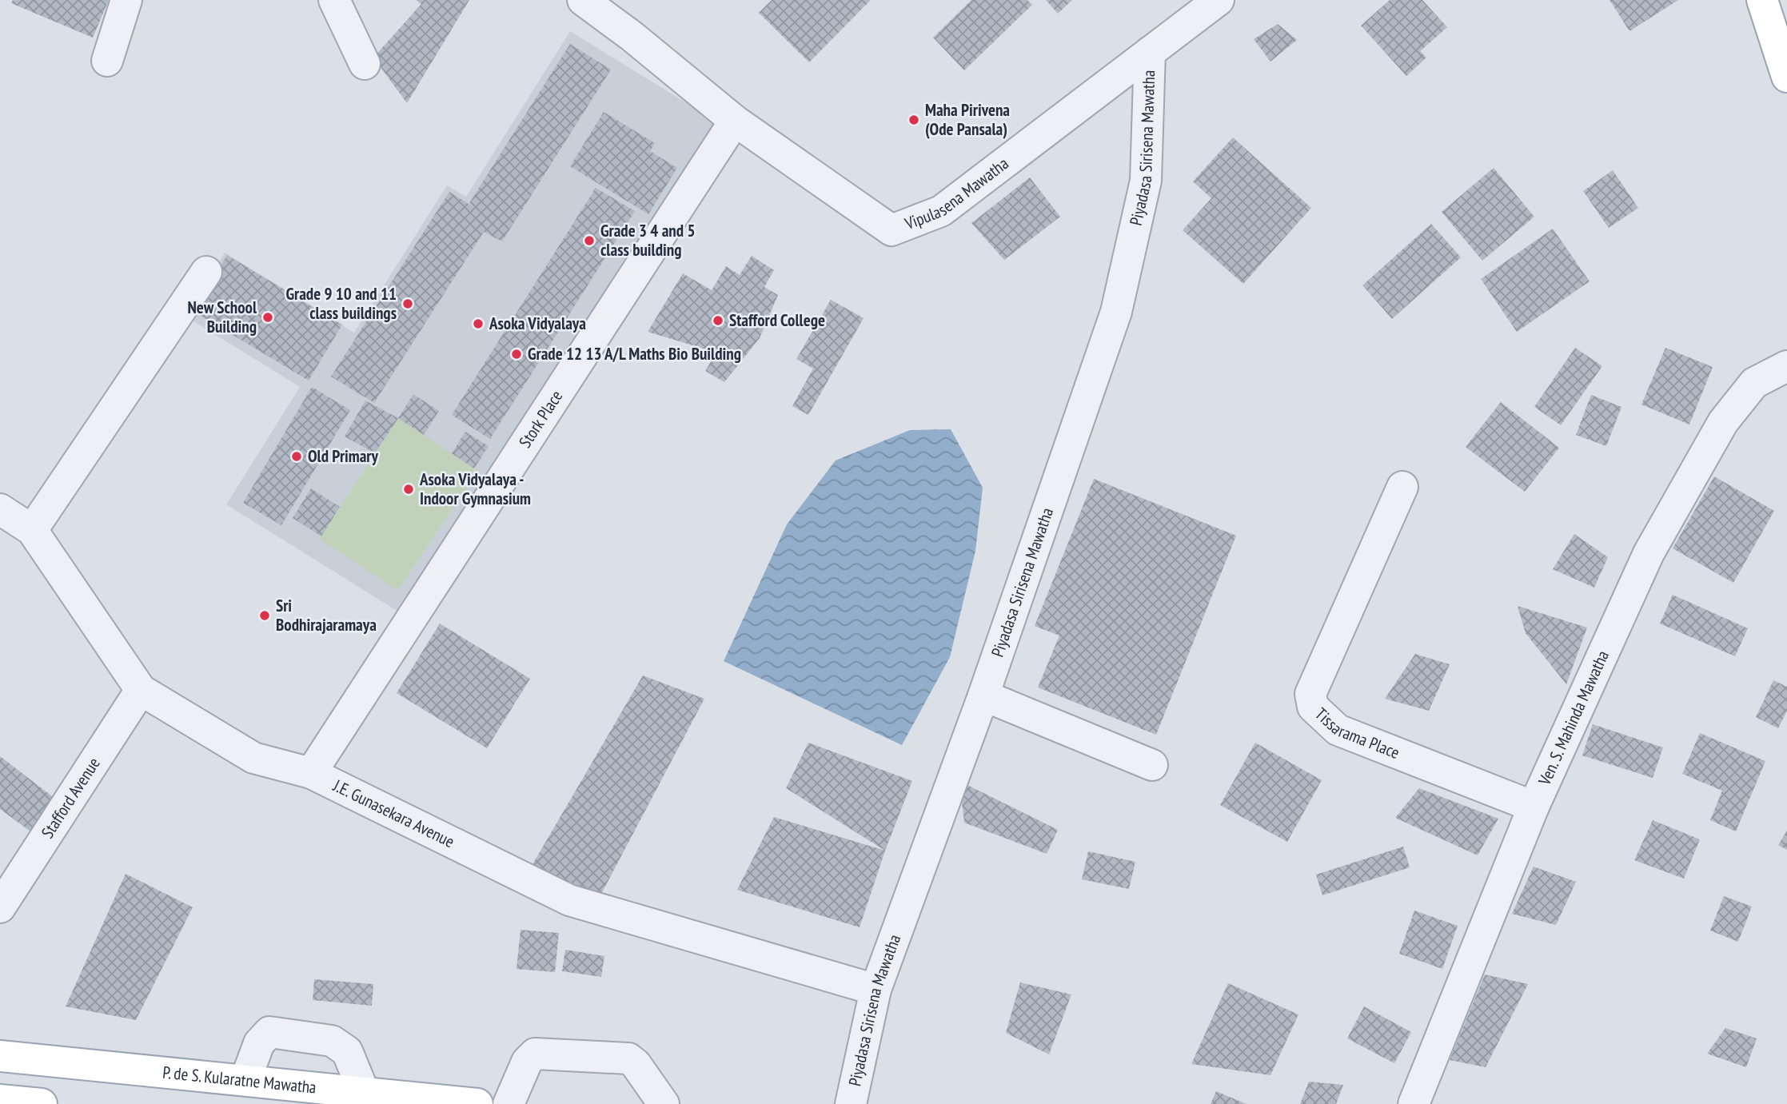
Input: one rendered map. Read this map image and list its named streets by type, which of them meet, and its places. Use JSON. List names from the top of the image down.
{
  "streets": {
    "main road": ["P. de S. Kularatne Mawatha"],
    "street": [
      "Piyadasa Sirisena Mawatha",
      "Vipulasena Mawatha",
      "Stork Place",
      "Ven. S. Mahinda Mawatha",
      "Tissarama Place",
      "Stafford Avenue",
      "J.E. Gunasekara Avenue"
    ]
  },
  "crossings": [
    ["Piyadasa Sirisena Mawatha", "Vipulasena Mawatha"],
    ["Piyadasa Sirisena Mawatha", "J.E. Gunasekara Avenue"],
    ["Vipulasena Mawatha", "Stork Place"],
    ["Stork Place", "J.E. Gunasekara Avenue"],
    ["Ven. S. Mahinda Mawatha", "Tissarama Place"],
    ["Stafford Avenue", "J.E. Gunasekara Avenue"]
  ],
  "places": [
    "Maha Pirivena (Ode Pansala)",
    "Grade 3 4 and 5 class building",
    "Grade 9 10 and 11 class buildings",
    "New School Building",
    "Stafford College",
    "Asoka Vidyalaya",
    "Grade 12 13 A/L Maths Bio Building",
    "Old Primary",
    "Asoka Vidyalaya - Indoor Gymnasium",
    "Sri Bodhirajaramaya"
  ]
}
